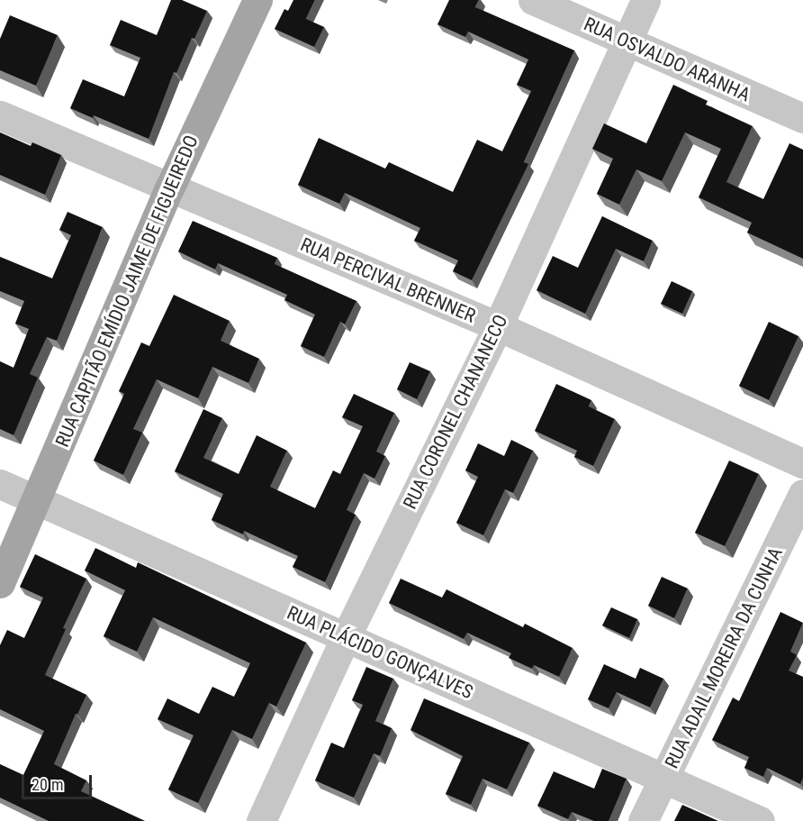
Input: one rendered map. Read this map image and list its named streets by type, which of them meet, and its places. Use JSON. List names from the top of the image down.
{
  "streets": {
    "main road": ["RUA CAPITÃO EMÍDIO JAIME DE FIGUEIREDO"],
    "street": [
      "RUA OSVALDO ARANHA",
      "RUA PERCIVAL BRENNER",
      "RUA CORONEL CHANANECO",
      "RUA PLÁCIDO GONÇALVES",
      "RUA ADAIL MOREIRA DA CUNHA"
    ]
  },
  "crossings": [
    ["RUA OSVALDO ARANHA", "RUA CORONEL CHANANECO"],
    ["RUA PERCIVAL BRENNER", "RUA CAPITÃO EMÍDIO JAIME DE FIGUEIREDO"],
    ["RUA PERCIVAL BRENNER", "RUA CORONEL CHANANECO"],
    ["RUA CAPITÃO EMÍDIO JAIME DE FIGUEIREDO", "RUA PLÁCIDO GONÇALVES"],
    ["RUA CORONEL CHANANECO", "RUA PLÁCIDO GONÇALVES"],
    ["RUA PLÁCIDO GONÇALVES", "RUA ADAIL MOREIRA DA CUNHA"]
  ],
  "scale_bar": "20 m"
}
